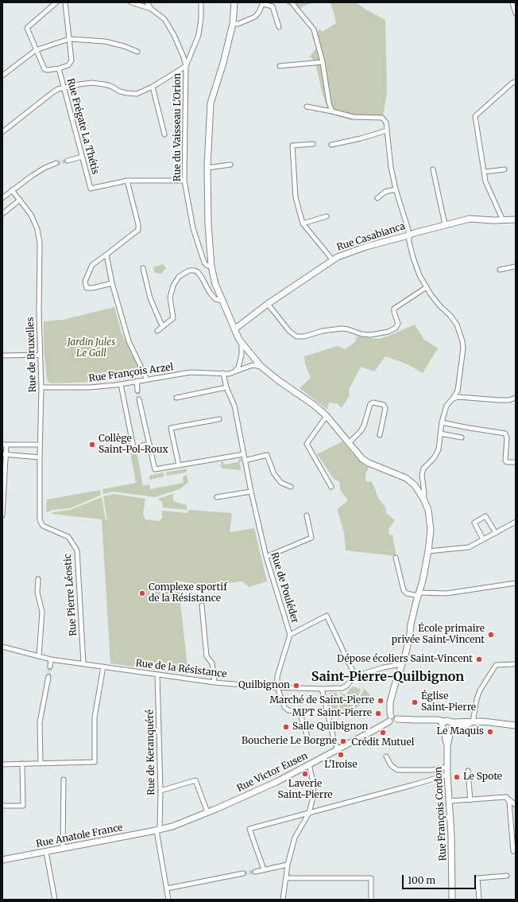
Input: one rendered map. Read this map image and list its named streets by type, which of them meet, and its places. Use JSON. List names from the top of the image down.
{
  "streets": {
    "street": [
      "Rue Frégate La Thétis",
      "Rue du Vaisseau L'Orion",
      "Rue Casabianca",
      "Rue de Bruxelles",
      "Rue François Arzel",
      "Rue de Pouléder",
      "Rue Pierre Léostic",
      "Rue de la Résistance",
      "Rue de Keranquéré",
      "Rue Victor Eusen",
      "Rue François Cordon",
      "Rue Anatole France"
    ]
  },
  "crossings": [
    ["Rue de Bruxelles", "Rue François Arzel"],
    ["Rue de Bruxelles", "Rue Pierre Léostic"],
    ["Rue François Arzel", "Rue de Pouléder"],
    ["Rue de Pouléder", "Rue de la Résistance"],
    ["Rue Pierre Léostic", "Rue de la Résistance"],
    ["Rue de la Résistance", "Rue de Keranquéré"],
    ["Rue de Keranquéré", "Rue Victor Eusen"],
    ["Rue de Keranquéré", "Rue Anatole France"],
    ["Rue Victor Eusen", "Rue Anatole France"]
  ],
  "districts": ["Saint-Pierre-Quilbignon"],
  "parks": ["Jardin Jules Le Gall"],
  "places": [
    "Collège Saint-Pol-Roux",
    "Complexe sportif de la Résistance",
    "École primaire privée Saint-Vincent",
    "Dépose écoliers Saint-Vincent",
    "Quilbignon",
    "Marché de Saint-Pierre",
    "Église Saint-Pierre",
    "MPT Saint-Pierre",
    "Salle Quilbignon",
    "Le Maquis",
    "Crédit Mutuel",
    "Boucherie Le Borgne",
    "L'Iroise",
    "Laverie Saint-Pierre",
    "Le Spote"
  ],
  "scale_bar": "100 m"
}
